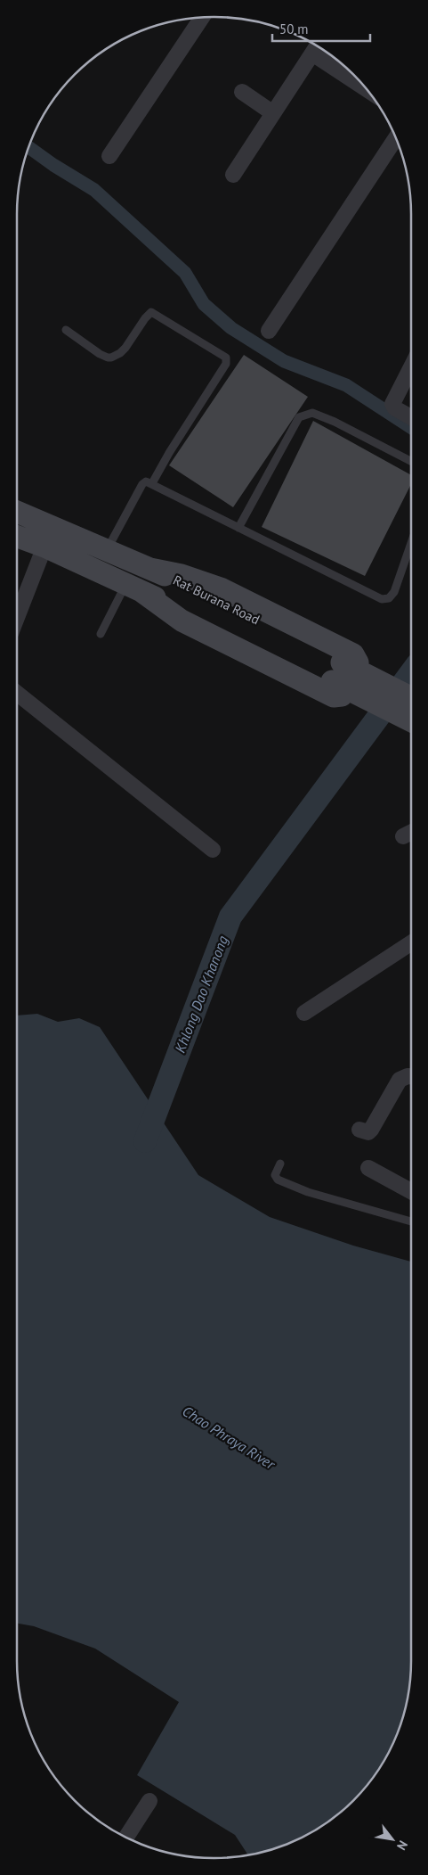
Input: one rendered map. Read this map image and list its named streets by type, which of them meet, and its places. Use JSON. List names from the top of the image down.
{
  "streets": {
    "main road": ["Rat Burana Road"]
  },
  "water": ["Khlong Dao Khanong", "Chao Phraya River"],
  "scale_bar": "50 m",
  "north": "bottom right"
}
